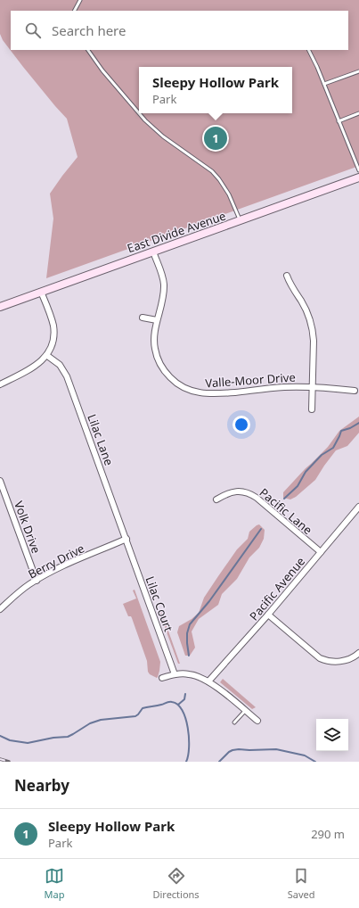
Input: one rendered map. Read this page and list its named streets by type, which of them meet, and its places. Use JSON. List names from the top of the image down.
{
  "streets": {
    "street": [
      "East Divide Avenue",
      "Valle-Moor Drive",
      "Lilac Lane",
      "Pacific Lane",
      "Volk Drive",
      "Berry Drive",
      "Pacific Avenue",
      "Lilac Court"
    ]
  },
  "crossings": [
    ["East Divide Avenue", "Valle-Moor Drive"],
    ["Lilac Lane", "Berry Drive"],
    ["Lilac Lane", "Lilac Court"],
    ["Pacific Lane", "Pacific Avenue"],
    ["Volk Drive", "Berry Drive"],
    ["Berry Drive", "Lilac Court"]
  ],
  "page": {
    "search": "Search here",
    "popup": ["Sleepy Hollow Park", "Park"],
    "pins": "1",
    "heading": "Nearby",
    "list": [
      {
        "mark": "1",
        "name": "Sleepy Hollow Park",
        "note": "Park",
        "value": "290 m"
      }
    ],
    "nav": ["Map", "Directions", "Saved"]
  }
}
